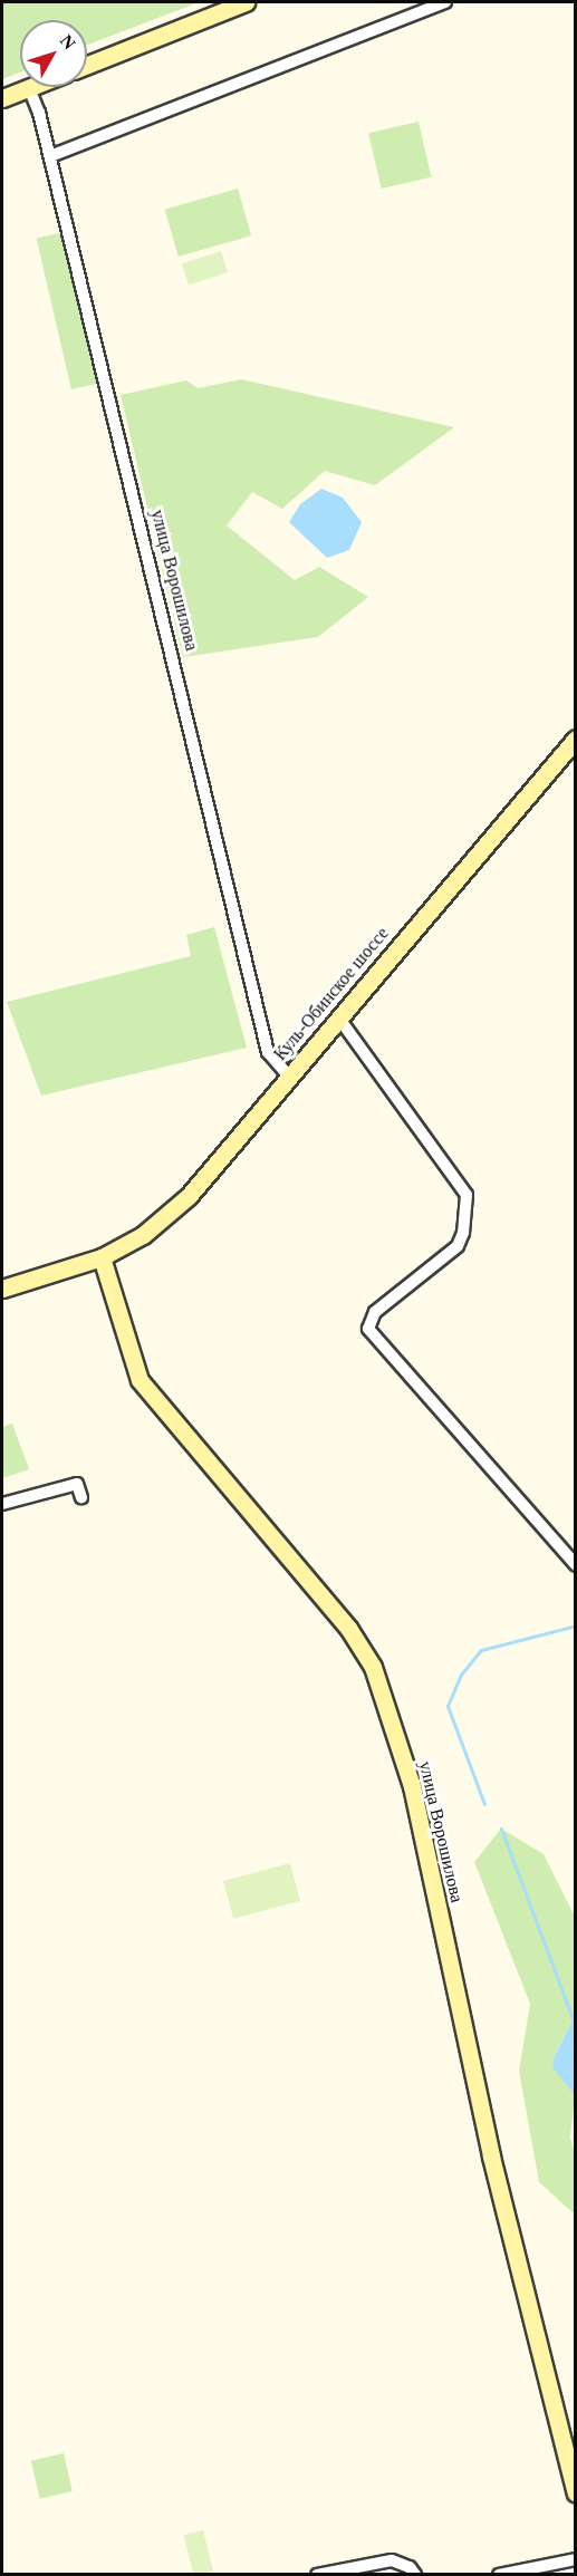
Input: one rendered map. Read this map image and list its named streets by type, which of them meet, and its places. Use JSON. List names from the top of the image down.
{
  "streets": {
    "main road": ["улица Ворошилова", "Куль-Обинское шоссе"]
  },
  "crossings": [
    ["улица Ворошилова", "Куль-Обинское шоссе"]
  ],
  "north": "top right"
}
